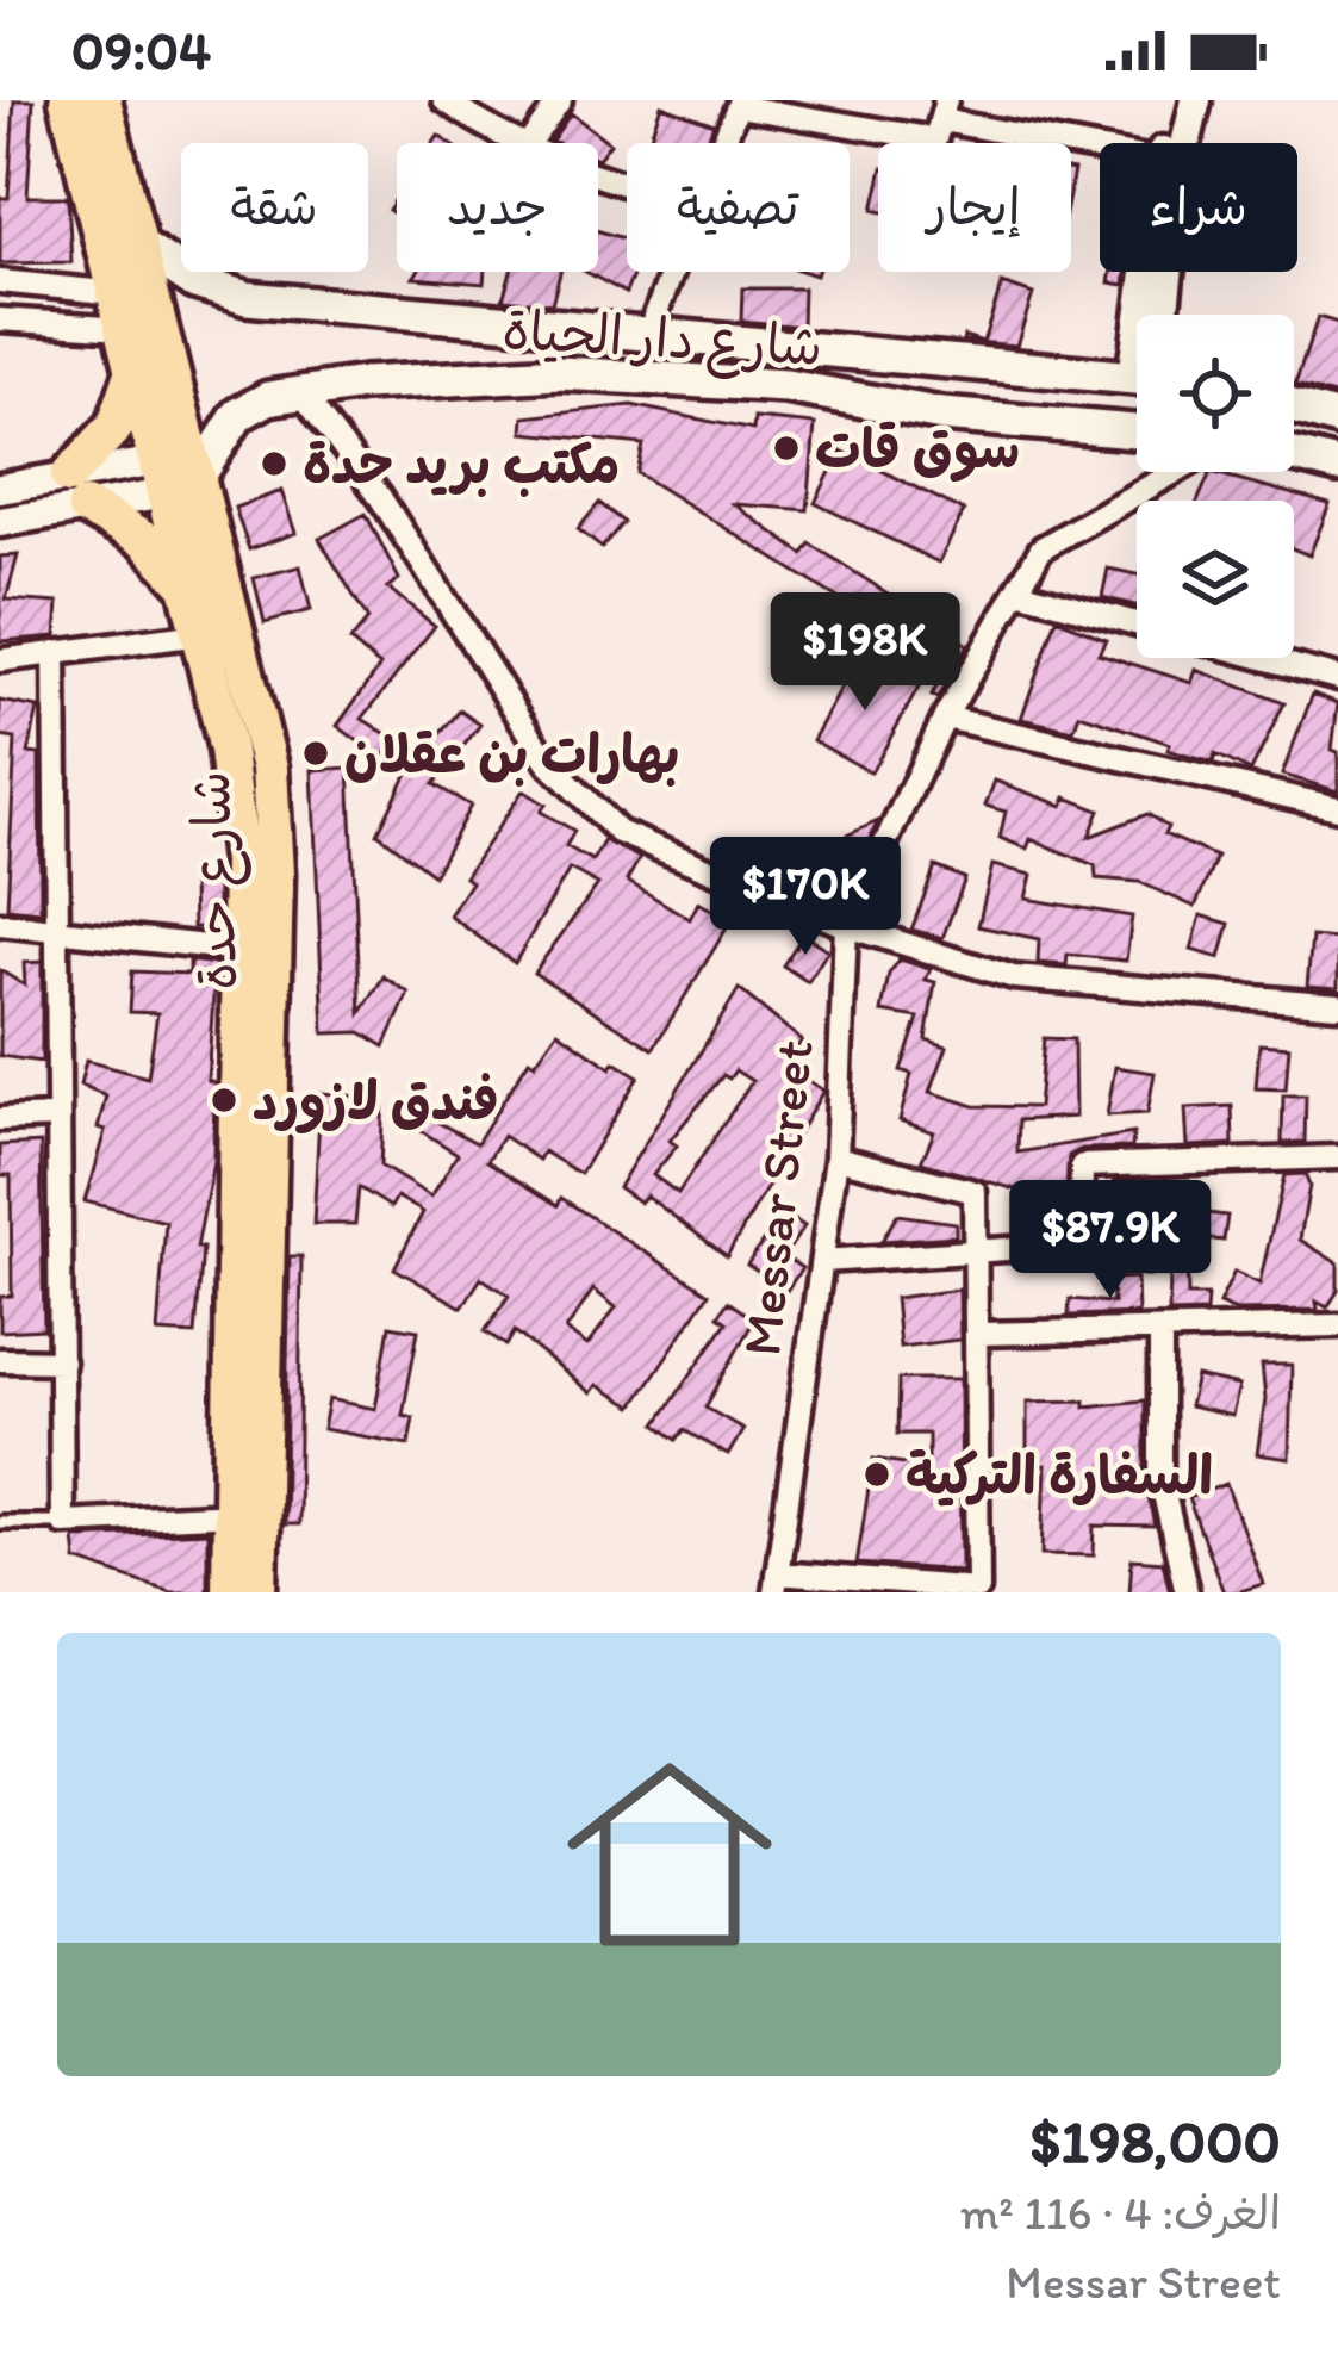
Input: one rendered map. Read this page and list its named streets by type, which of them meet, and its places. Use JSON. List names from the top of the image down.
{
  "streets": {
    "main road": ["شارع دار الحياة", "شارع حدة"],
    "street": ["Messar Street"]
  },
  "crossings": [
    ["شارع دار الحياة", "شارع حدة"]
  ],
  "places": [
    "سوق قات",
    "مكتب بريد حدة",
    "بهارات بن عقلان",
    "فندق لازورد",
    "السفارة التركية"
  ],
  "page": {
    "status": "09:04",
    "chip": [
      "شراء",
      "إيجار",
      "تصفية",
      "جديد",
      "شقة"
    ],
    "price": ["$198K", "$170K", "$87.9K"],
    "list": [
      {
        "name": "$198,000",
        "note": "الغرف: 4 · 116 m² · Messar Street"
      }
    ]
  }
}
